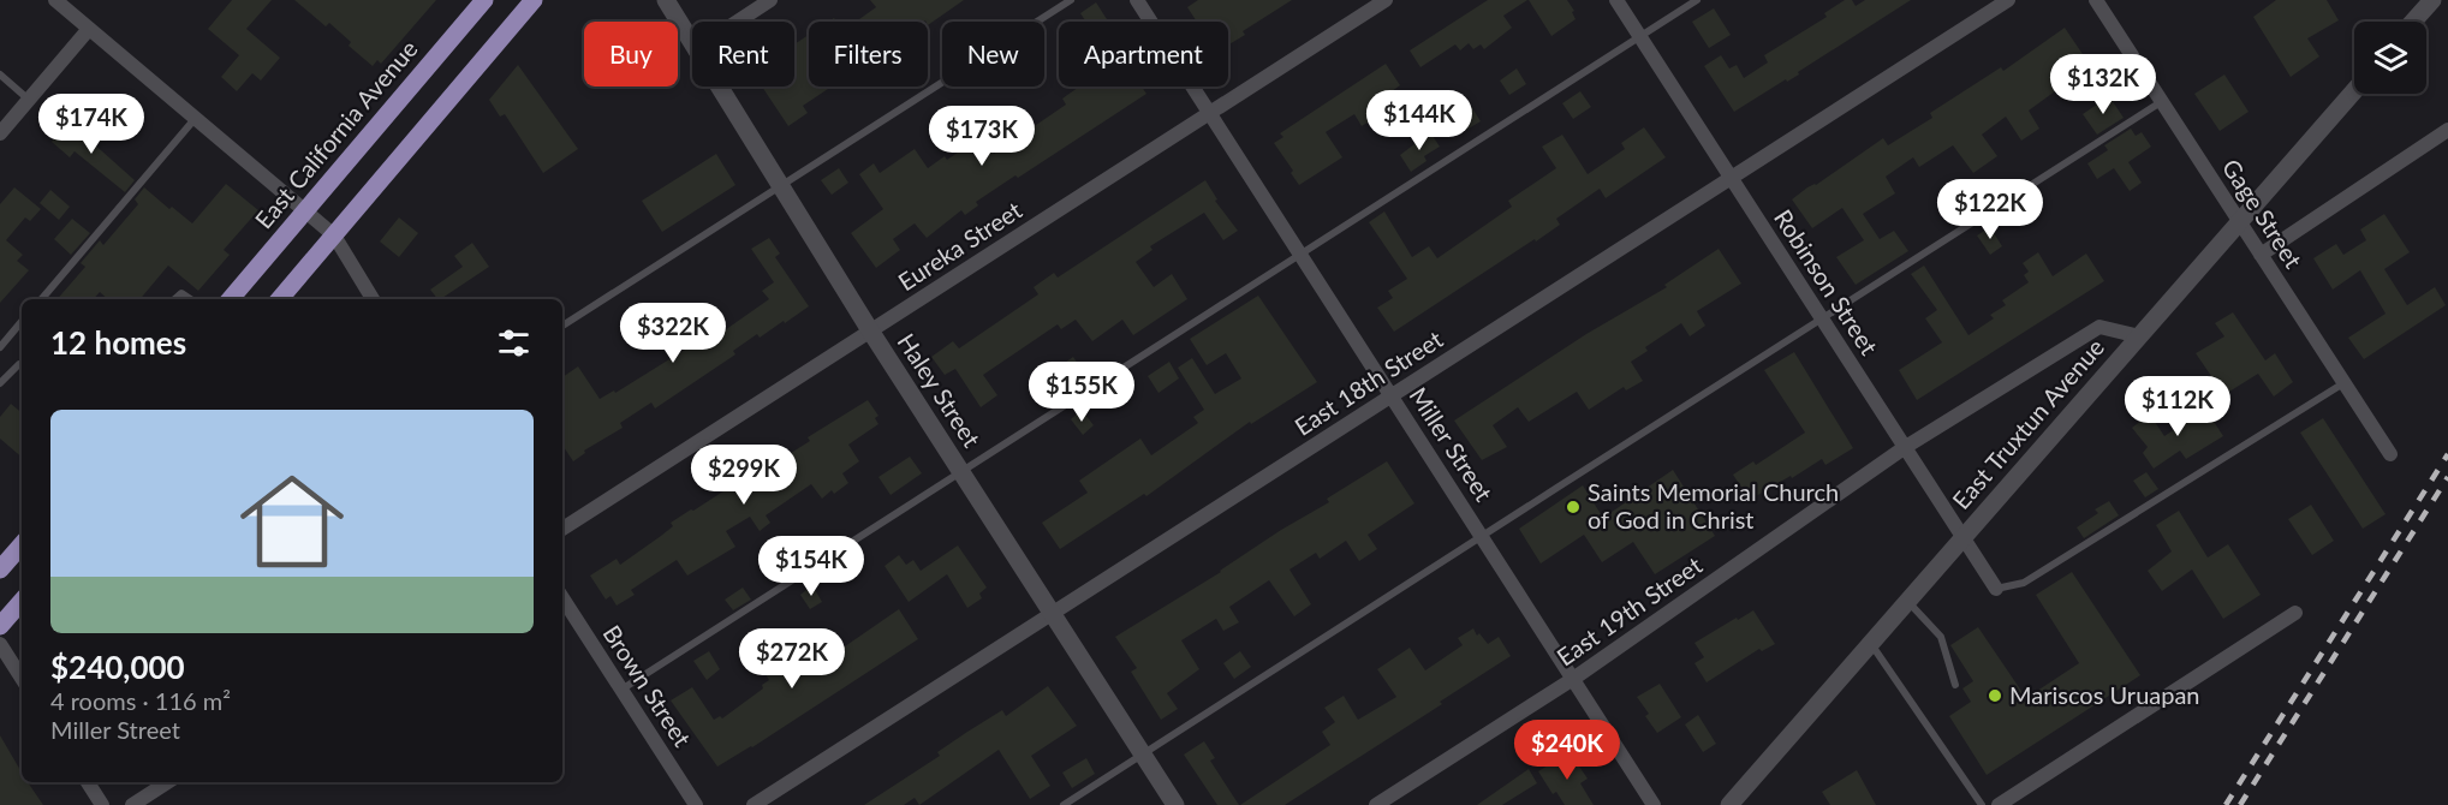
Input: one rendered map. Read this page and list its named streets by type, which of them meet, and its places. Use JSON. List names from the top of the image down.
{
  "streets": {
    "main road": ["East California Avenue", "Haley Street", "East Truxtun Avenue"],
    "street": [
      "Gage Street",
      "Eureka Street",
      "Robinson Street",
      "East 18th Street",
      "Miller Street",
      "East 19th Street",
      "Brown Street"
    ]
  },
  "crossings": [
    ["Gage Street", "East Truxtun Avenue"],
    ["Eureka Street", "Haley Street"],
    ["Eureka Street", "Miller Street"],
    ["Robinson Street", "East 18th Street"],
    ["Robinson Street", "East Truxtun Avenue"],
    ["Robinson Street", "East 19th Street"],
    ["East 18th Street", "Haley Street"],
    ["East 18th Street", "Miller Street"],
    ["East Truxtun Avenue", "East 19th Street"],
    ["Miller Street", "East 19th Street"]
  ],
  "places": ["Saints Memorial Church of God in Christ", "Mariscos Uruapan"],
  "page": {
    "chip": [
      "Buy",
      "Rent",
      "Filters",
      "New",
      "Apartment"
    ],
    "price": [
      "$132K",
      "$144K",
      "$174K",
      "$173K",
      "$122K",
      "$322K",
      "$155K",
      "$112K",
      "$299K",
      "$154K",
      "$272K",
      "$240K"
    ],
    "heading": "12 homes",
    "list": [
      {
        "name": "$240,000",
        "note": "4 rooms · 116 m² · Miller Street"
      }
    ]
  }
}
